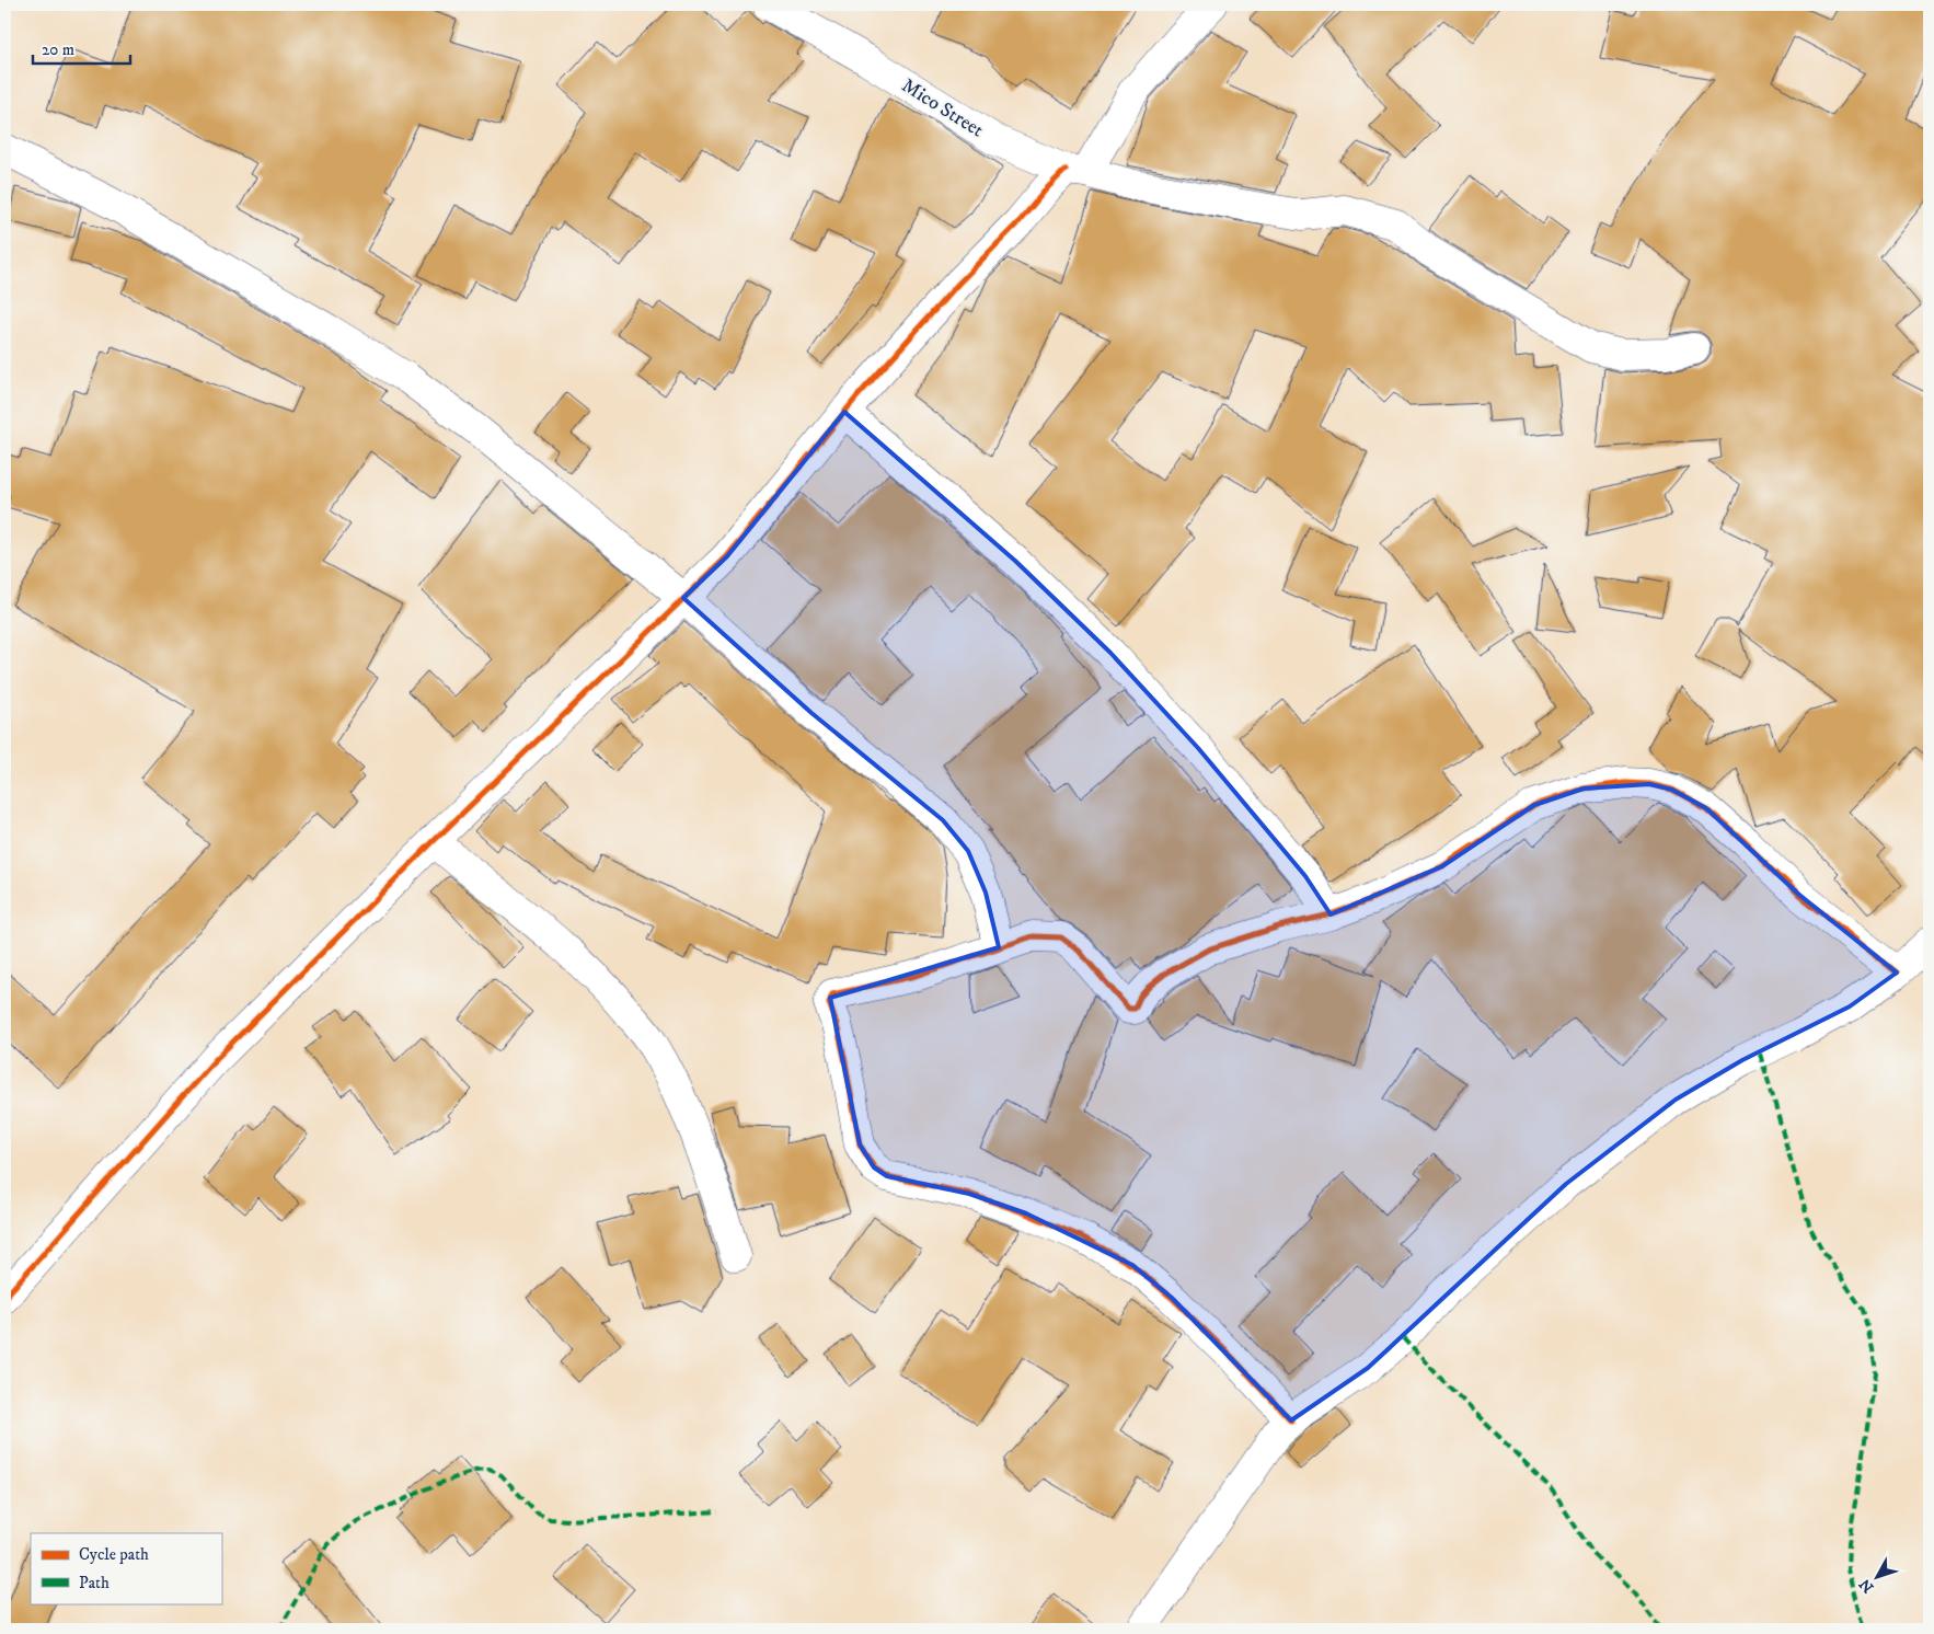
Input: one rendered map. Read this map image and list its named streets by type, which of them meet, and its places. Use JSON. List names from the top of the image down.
{
  "streets": {
    "street": ["Mico Street"]
  },
  "legend": ["Cycle path", "Path"],
  "scale_bar": "20 m",
  "north": "bottom left"
}
